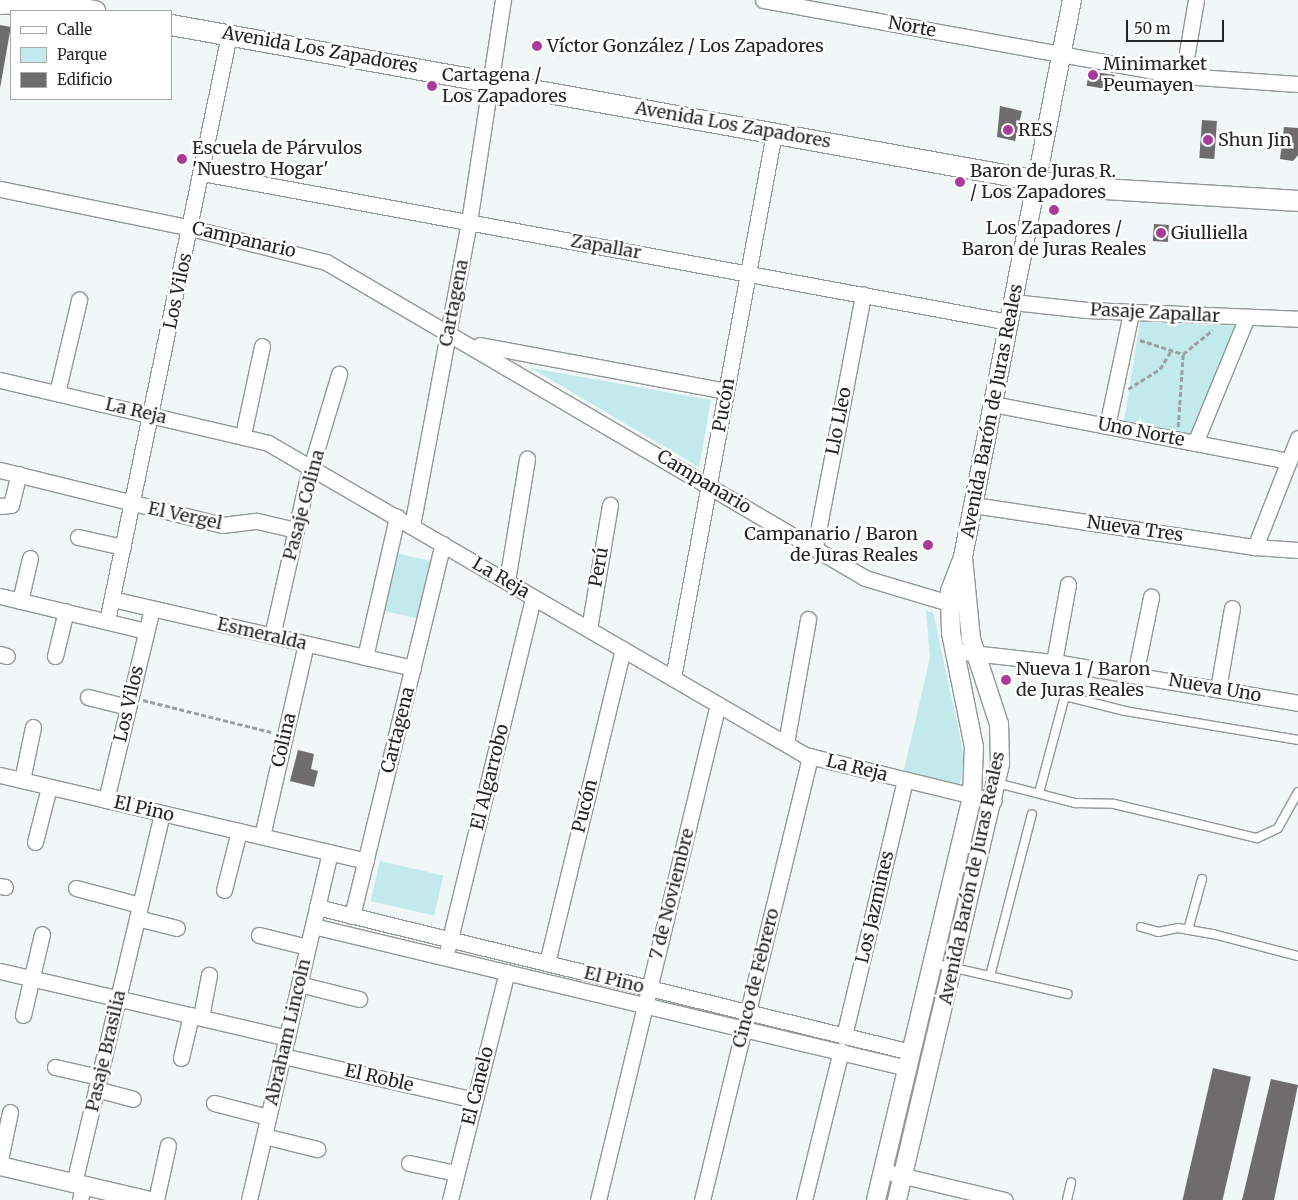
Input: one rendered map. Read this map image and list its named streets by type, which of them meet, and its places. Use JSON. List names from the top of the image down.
{
  "streets": {
    "main road": ["Avenida Los Zapadores"],
    "street": [
      "Norte",
      "Campanario",
      "Zapallar",
      "Los Vilos",
      "Cartagena",
      "Pasaje Zapallar",
      "Pucón",
      "La Reja",
      "Avenida Barón de Juras Reales",
      "Llo Lleo",
      "Uno Norte",
      "Pasaje Colina",
      "El Vergel",
      "Nueva Tres",
      "Perú",
      "Esmeralda",
      "Nueva Uno",
      "Colina",
      "El Algarrobo",
      "El Pino",
      "7 de Noviembre",
      "Los Jazmines",
      "Cinco de Febrero",
      "Abraham Lincoln",
      "Pasaje Brasilia",
      "El Roble",
      "El Canelo"
    ]
  },
  "crossings": [
    ["Norte", "Avenida Barón de Juras Reales"],
    ["Avenida Los Zapadores", "Los Vilos"],
    ["Avenida Los Zapadores", "Cartagena"],
    ["Avenida Los Zapadores", "Pucón"],
    ["Avenida Los Zapadores", "Avenida Barón de Juras Reales"],
    ["Campanario", "Los Vilos"],
    ["Campanario", "Cartagena"],
    ["Campanario", "Pucón"],
    ["Campanario", "Avenida Barón de Juras Reales"],
    ["Campanario", "Llo Lleo"],
    ["Zapallar", "Los Vilos"],
    ["Zapallar", "Cartagena"],
    ["Zapallar", "Pucón"],
    ["Zapallar", "Avenida Barón de Juras Reales"],
    ["Zapallar", "Llo Lleo"],
    ["Los Vilos", "La Reja"],
    ["Los Vilos", "El Vergel"],
    ["Los Vilos", "Esmeralda"],
    ["Los Vilos", "El Pino"],
    ["Cartagena", "La Reja"],
    ["Cartagena", "Esmeralda"],
    ["Cartagena", "El Pino"],
    ["Pasaje Zapallar", "Avenida Barón de Juras Reales"],
    ["Pucón", "La Reja"],
    ["Pucón", "El Pino"],
    ["La Reja", "Avenida Barón de Juras Reales"],
    ["La Reja", "Pasaje Colina"],
    ["La Reja", "Perú"],
    ["La Reja", "El Algarrobo"],
    ["La Reja", "7 de Noviembre"],
    ["La Reja", "Los Jazmines"],
    ["La Reja", "Cinco de Febrero"],
    ["Avenida Barón de Juras Reales", "Uno Norte"],
    ["Avenida Barón de Juras Reales", "Nueva Tres"],
    ["Avenida Barón de Juras Reales", "Nueva Uno"],
    ["Avenida Barón de Juras Reales", "El Pino"],
    ["Pasaje Colina", "El Vergel"],
    ["Pasaje Colina", "Esmeralda"],
    ["Esmeralda", "Colina"],
    ["Colina", "El Pino"],
    ["El Algarrobo", "El Pino"],
    ["El Pino", "7 de Noviembre"],
    ["El Pino", "Los Jazmines"],
    ["El Pino", "Cinco de Febrero"],
    ["El Pino", "Abraham Lincoln"],
    ["El Pino", "Pasaje Brasilia"],
    ["El Pino", "El Canelo"],
    ["Abraham Lincoln", "El Roble"],
    ["El Roble", "El Canelo"]
  ],
  "places": [
    "Víctor González / Los Zapadores",
    "Minimarket Peumayen",
    "Cartagena / Los Zapadores",
    "RES",
    "Shun Jin",
    "Escuela de Párvulos 'Nuestro Hogar'",
    "Baron de Juras R. / Los Zapadores",
    "Los Zapadores / Baron de Juras Reales",
    "Giulliella",
    "Campanario / Baron de Juras Reales",
    "Nueva 1 / Baron de Juras Reales"
  ],
  "legend": ["Calle", "Parque", "Edificio"],
  "scale_bar": "50 m"
}
